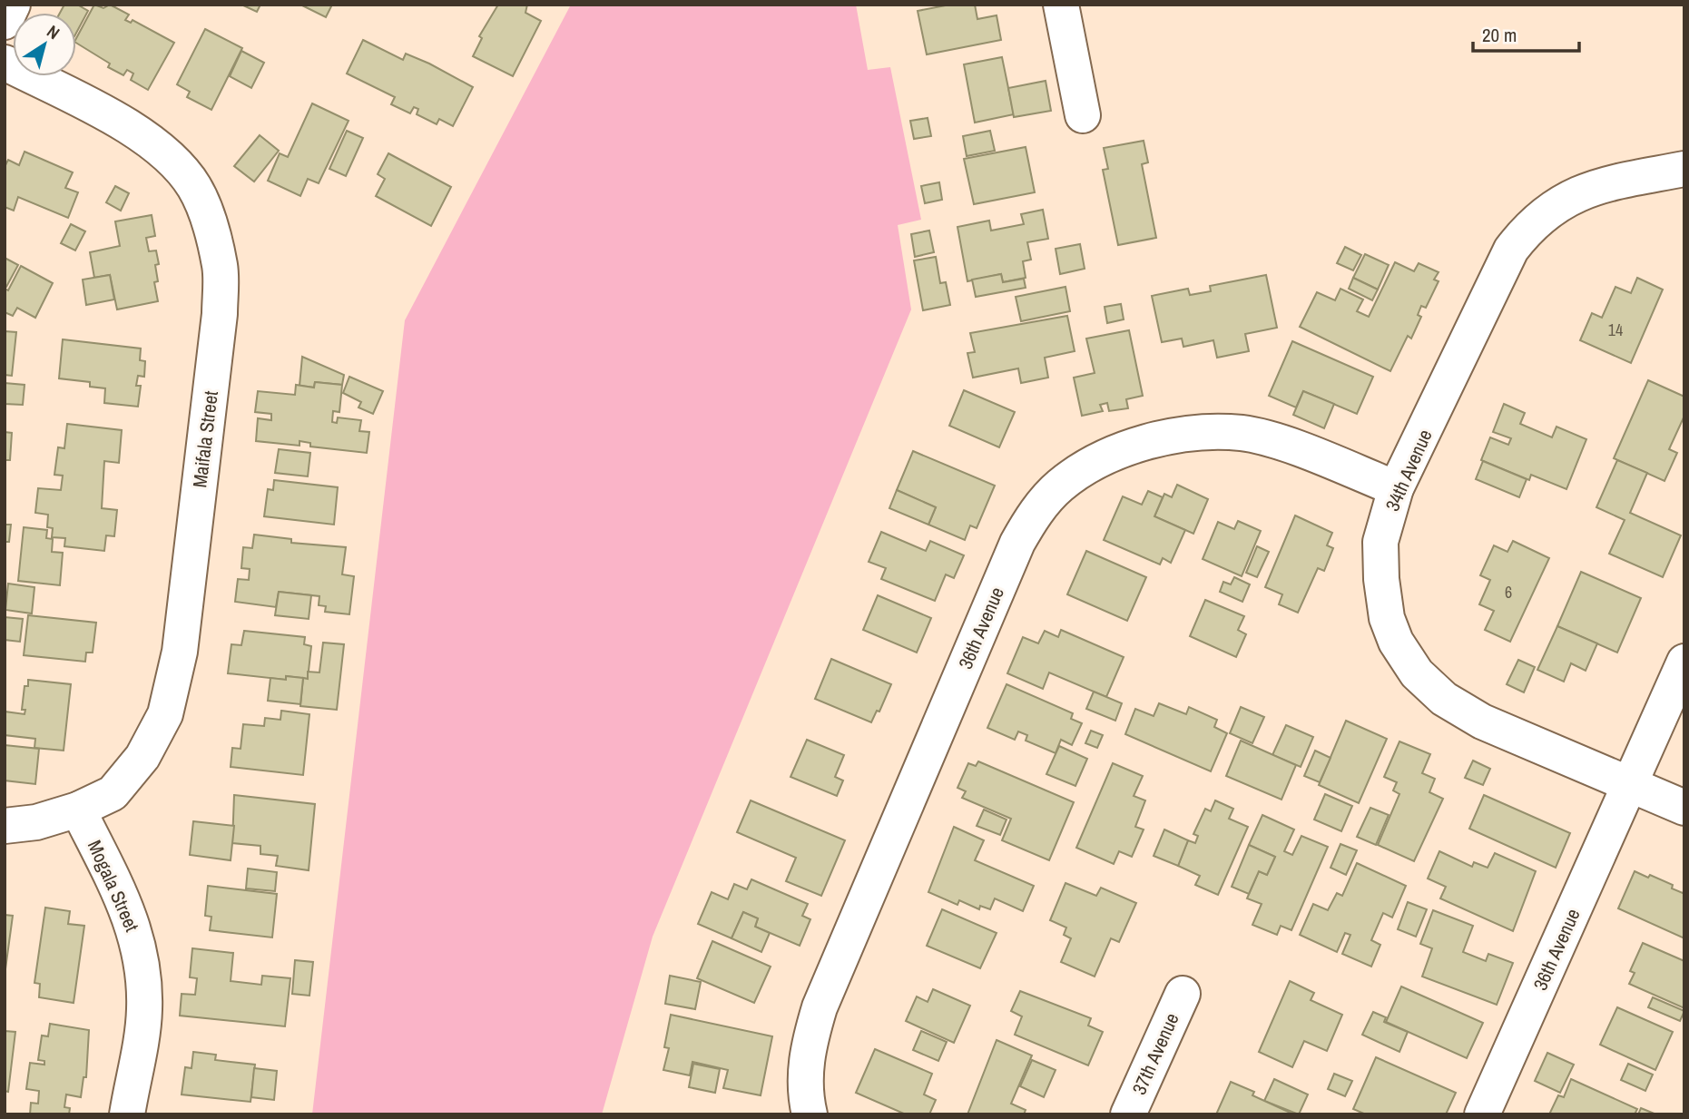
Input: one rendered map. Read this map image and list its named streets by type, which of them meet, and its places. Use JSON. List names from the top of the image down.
{
  "streets": {
    "street": [
      "Maifala Street",
      "34th Avenue",
      "36th Avenue",
      "Mogala Street",
      "37th Avenue"
    ]
  },
  "crossings": [
    ["Maifala Street", "Mogala Street"],
    ["34th Avenue", "36th Avenue"]
  ],
  "house_numbers": ["14", "6"],
  "scale_bar": "20 m",
  "north": "top right"
}
